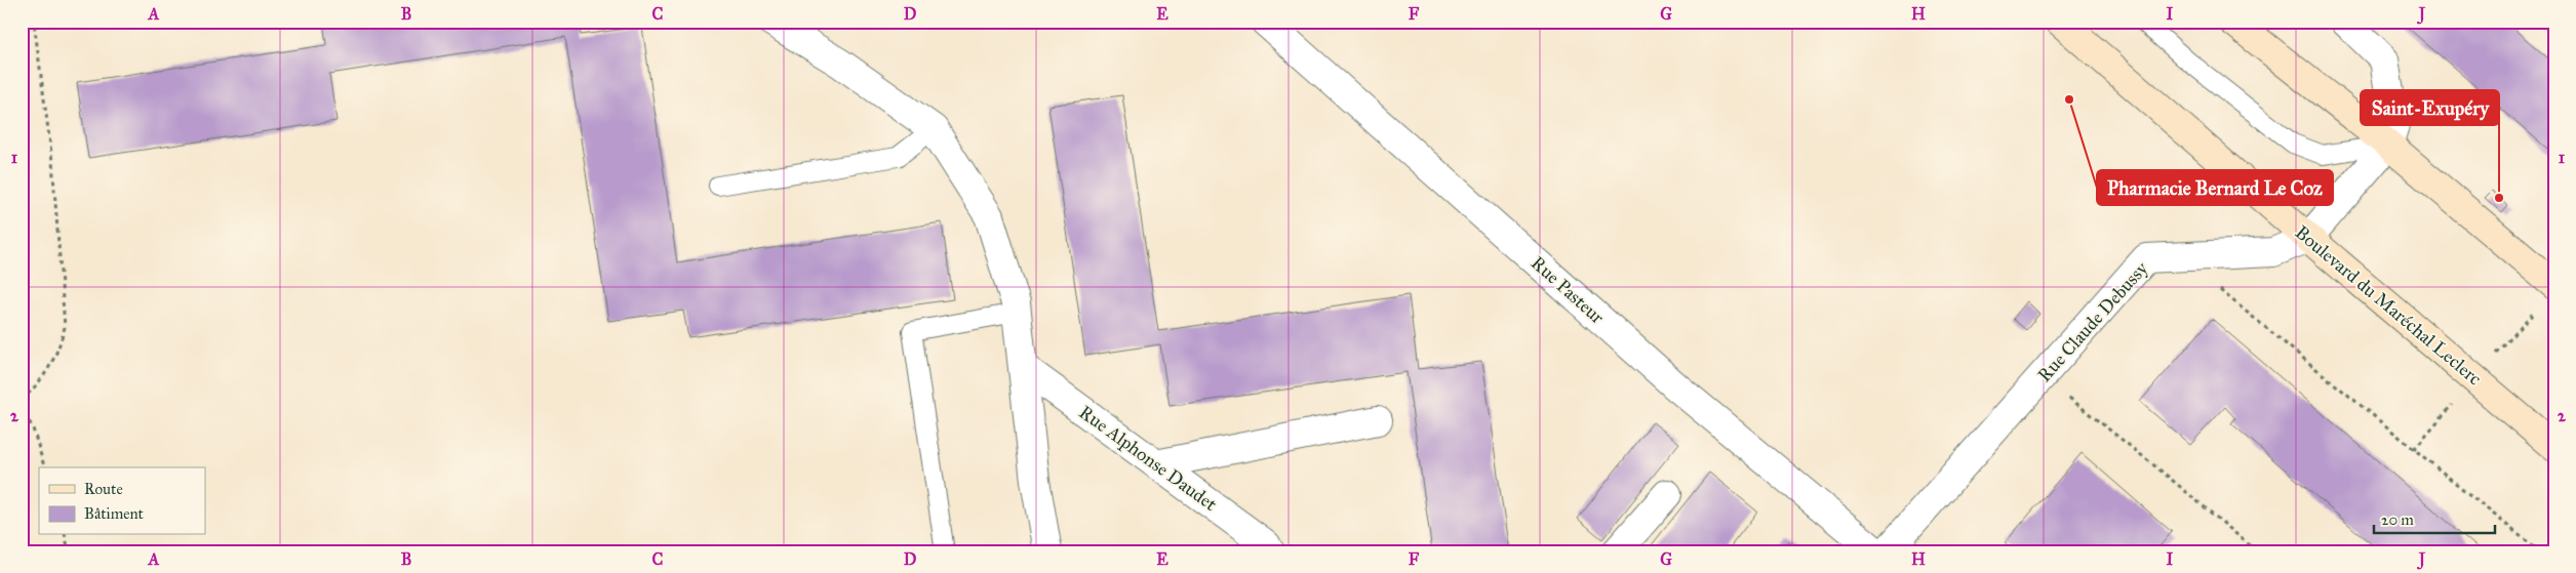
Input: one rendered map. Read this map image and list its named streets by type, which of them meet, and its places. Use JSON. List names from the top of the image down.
{
  "streets": {
    "main road": ["Boulevard du Maréchal Leclerc"],
    "street": ["Rue Pasteur", "Rue Claude Debussy", "Rue Alphonse Daudet"]
  },
  "crossings": [
    ["Boulevard du Maréchal Leclerc", "Rue Claude Debussy"]
  ],
  "places": ["Pharmacie Bernard Le Coz", "Saint-Exupéry"],
  "legend": ["Route", "Bâtiment"],
  "scale_bar": "20 m",
  "grid": {
    "columns": [
      "A",
      "B",
      "C",
      "D",
      "E",
      "F",
      "G",
      "H",
      "I",
      "J"
    ],
    "rows": ["1", "2"]
  }
}
